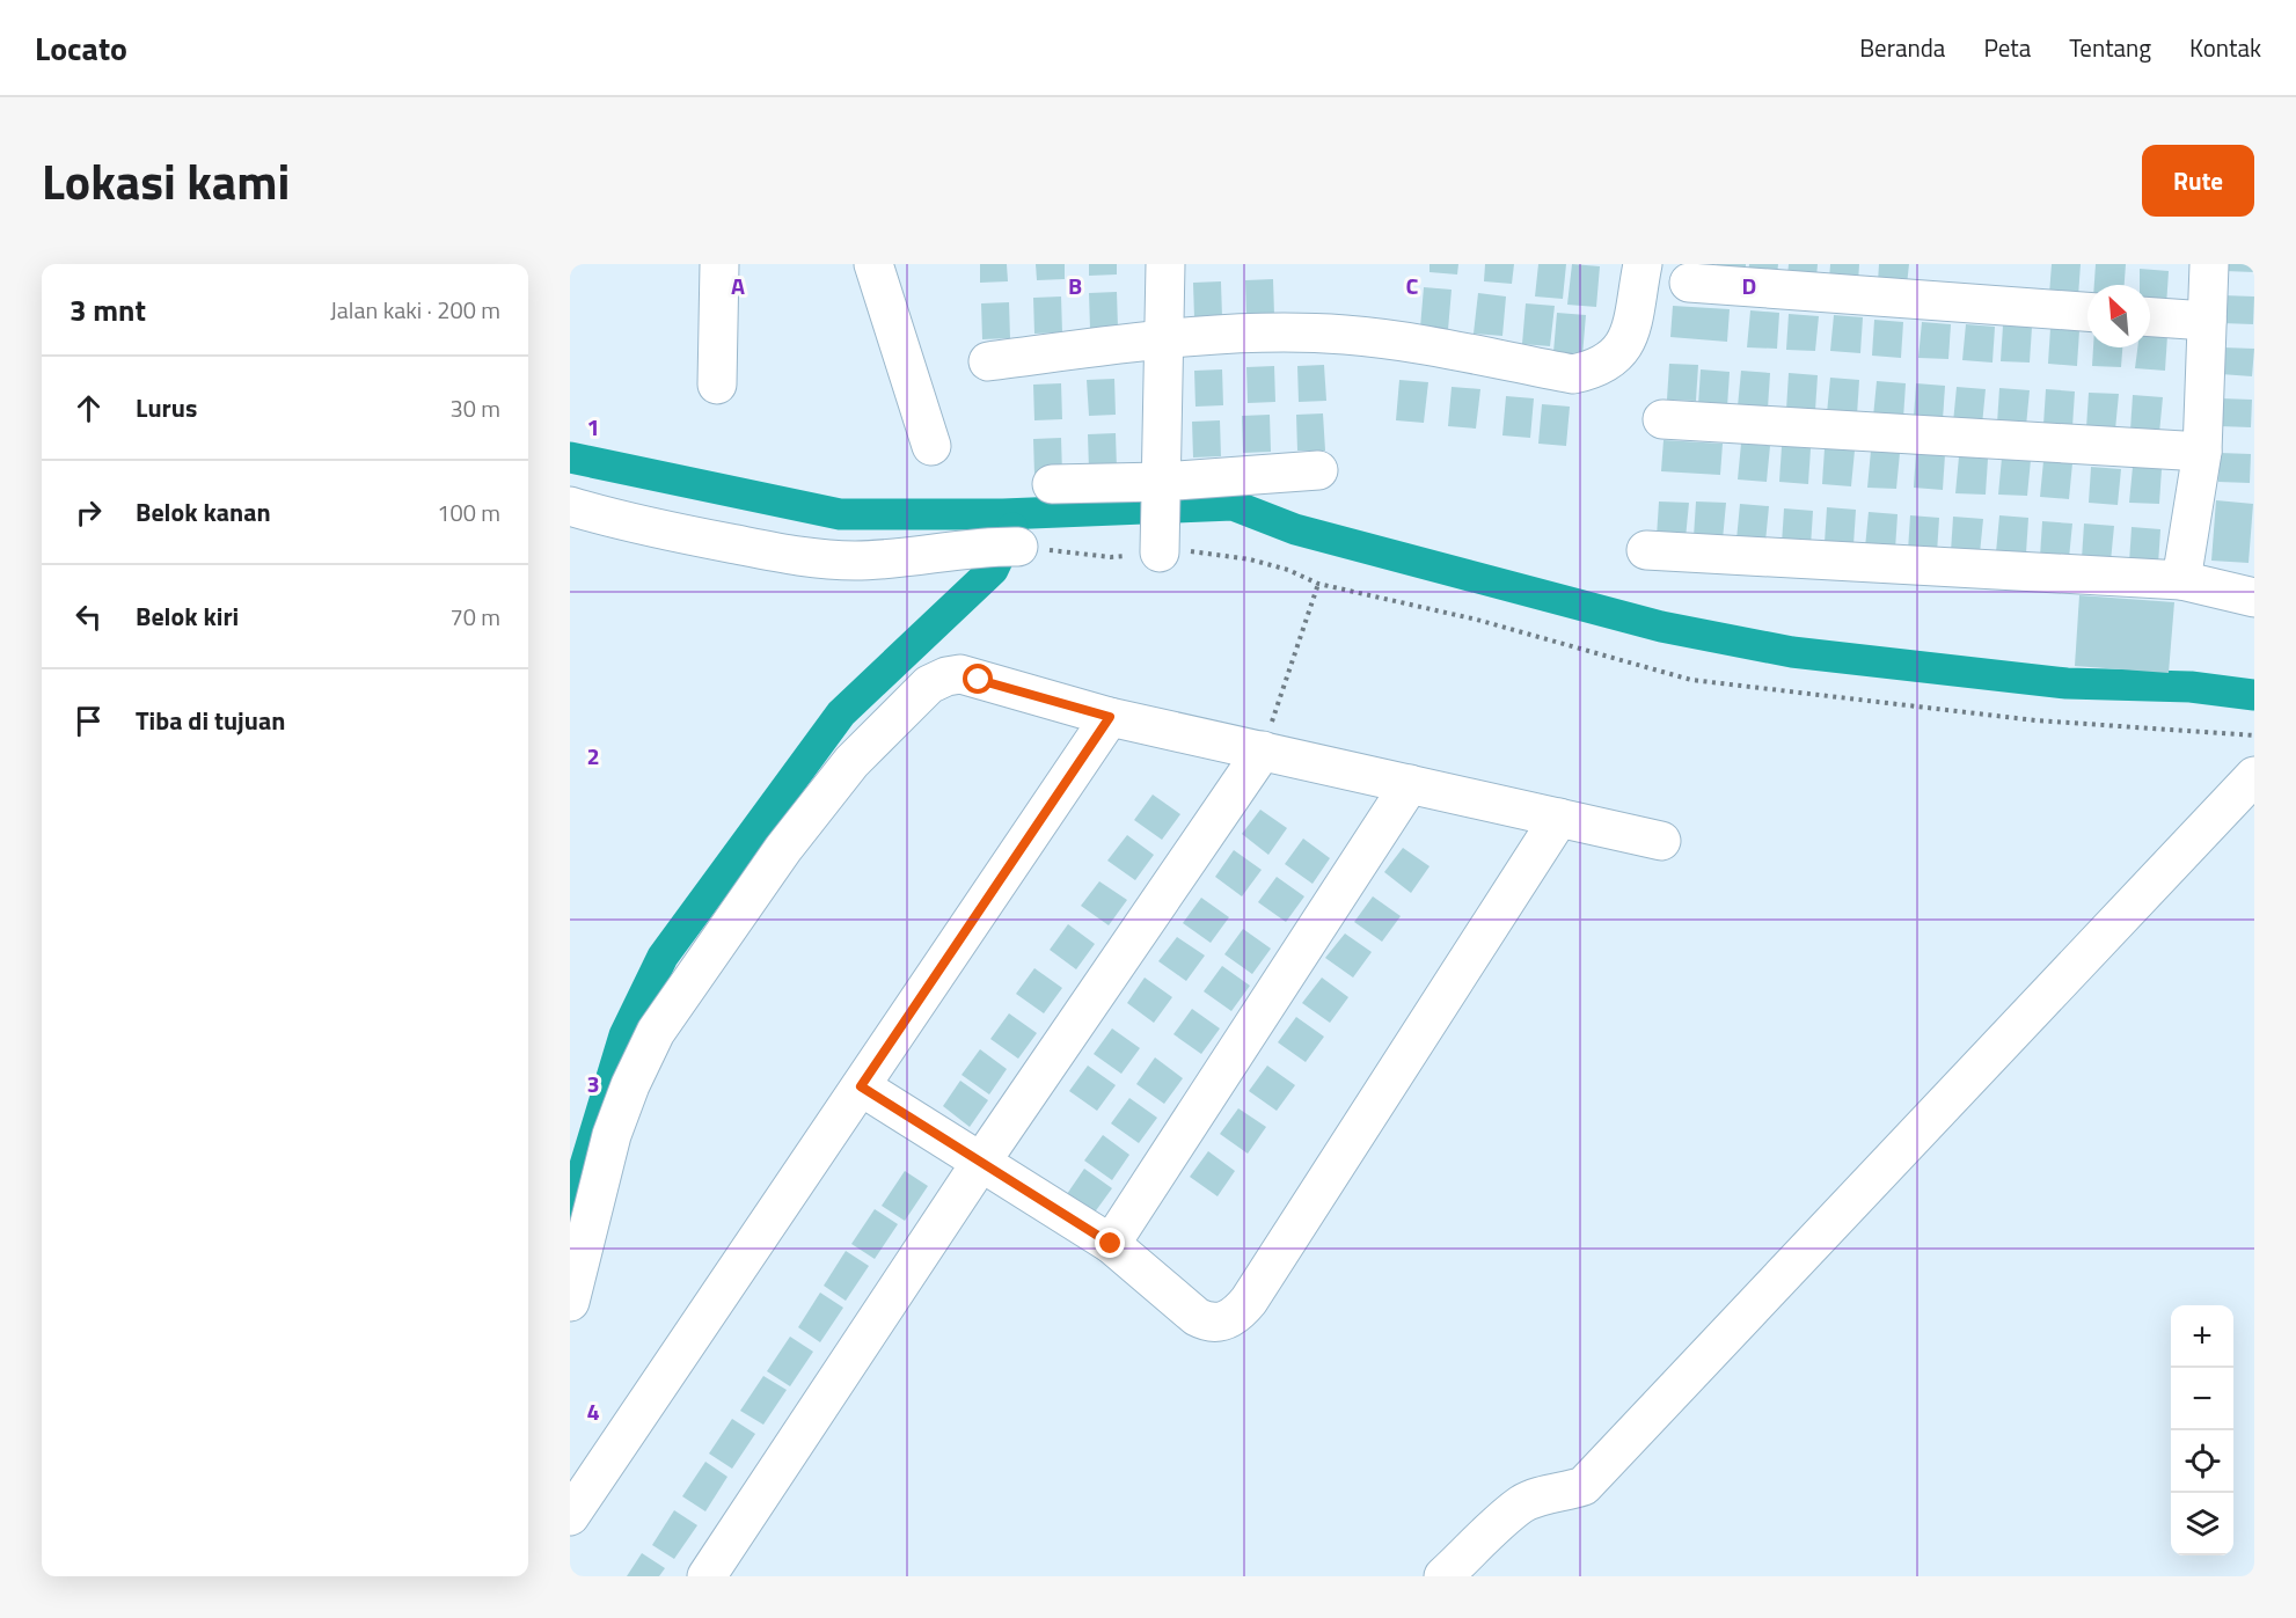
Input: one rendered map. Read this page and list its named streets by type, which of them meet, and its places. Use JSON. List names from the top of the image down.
{
  "north": "top left",
  "page": {
    "header": "Locato",
    "nav": [
      "Beranda",
      "Peta",
      "Tentang",
      "Kontak"
    ],
    "title": "Lokasi kami",
    "buttons": "Rute",
    "heading": ["3 mnt", "Jalan kaki · 200 m"],
    "list": [
      ["Lurus", "30 m"],
      ["Belok kanan", "100 m"],
      ["Belok kiri", "70 m"],
      "Tiba di tujuan"
    ],
    "map_buttons": ["+", "−"]
  },
  "grid": {
    "columns": [
      "A",
      "B",
      "C",
      "D"
    ],
    "rows": [
      "1",
      "2",
      "3",
      "4"
    ]
  }
}
